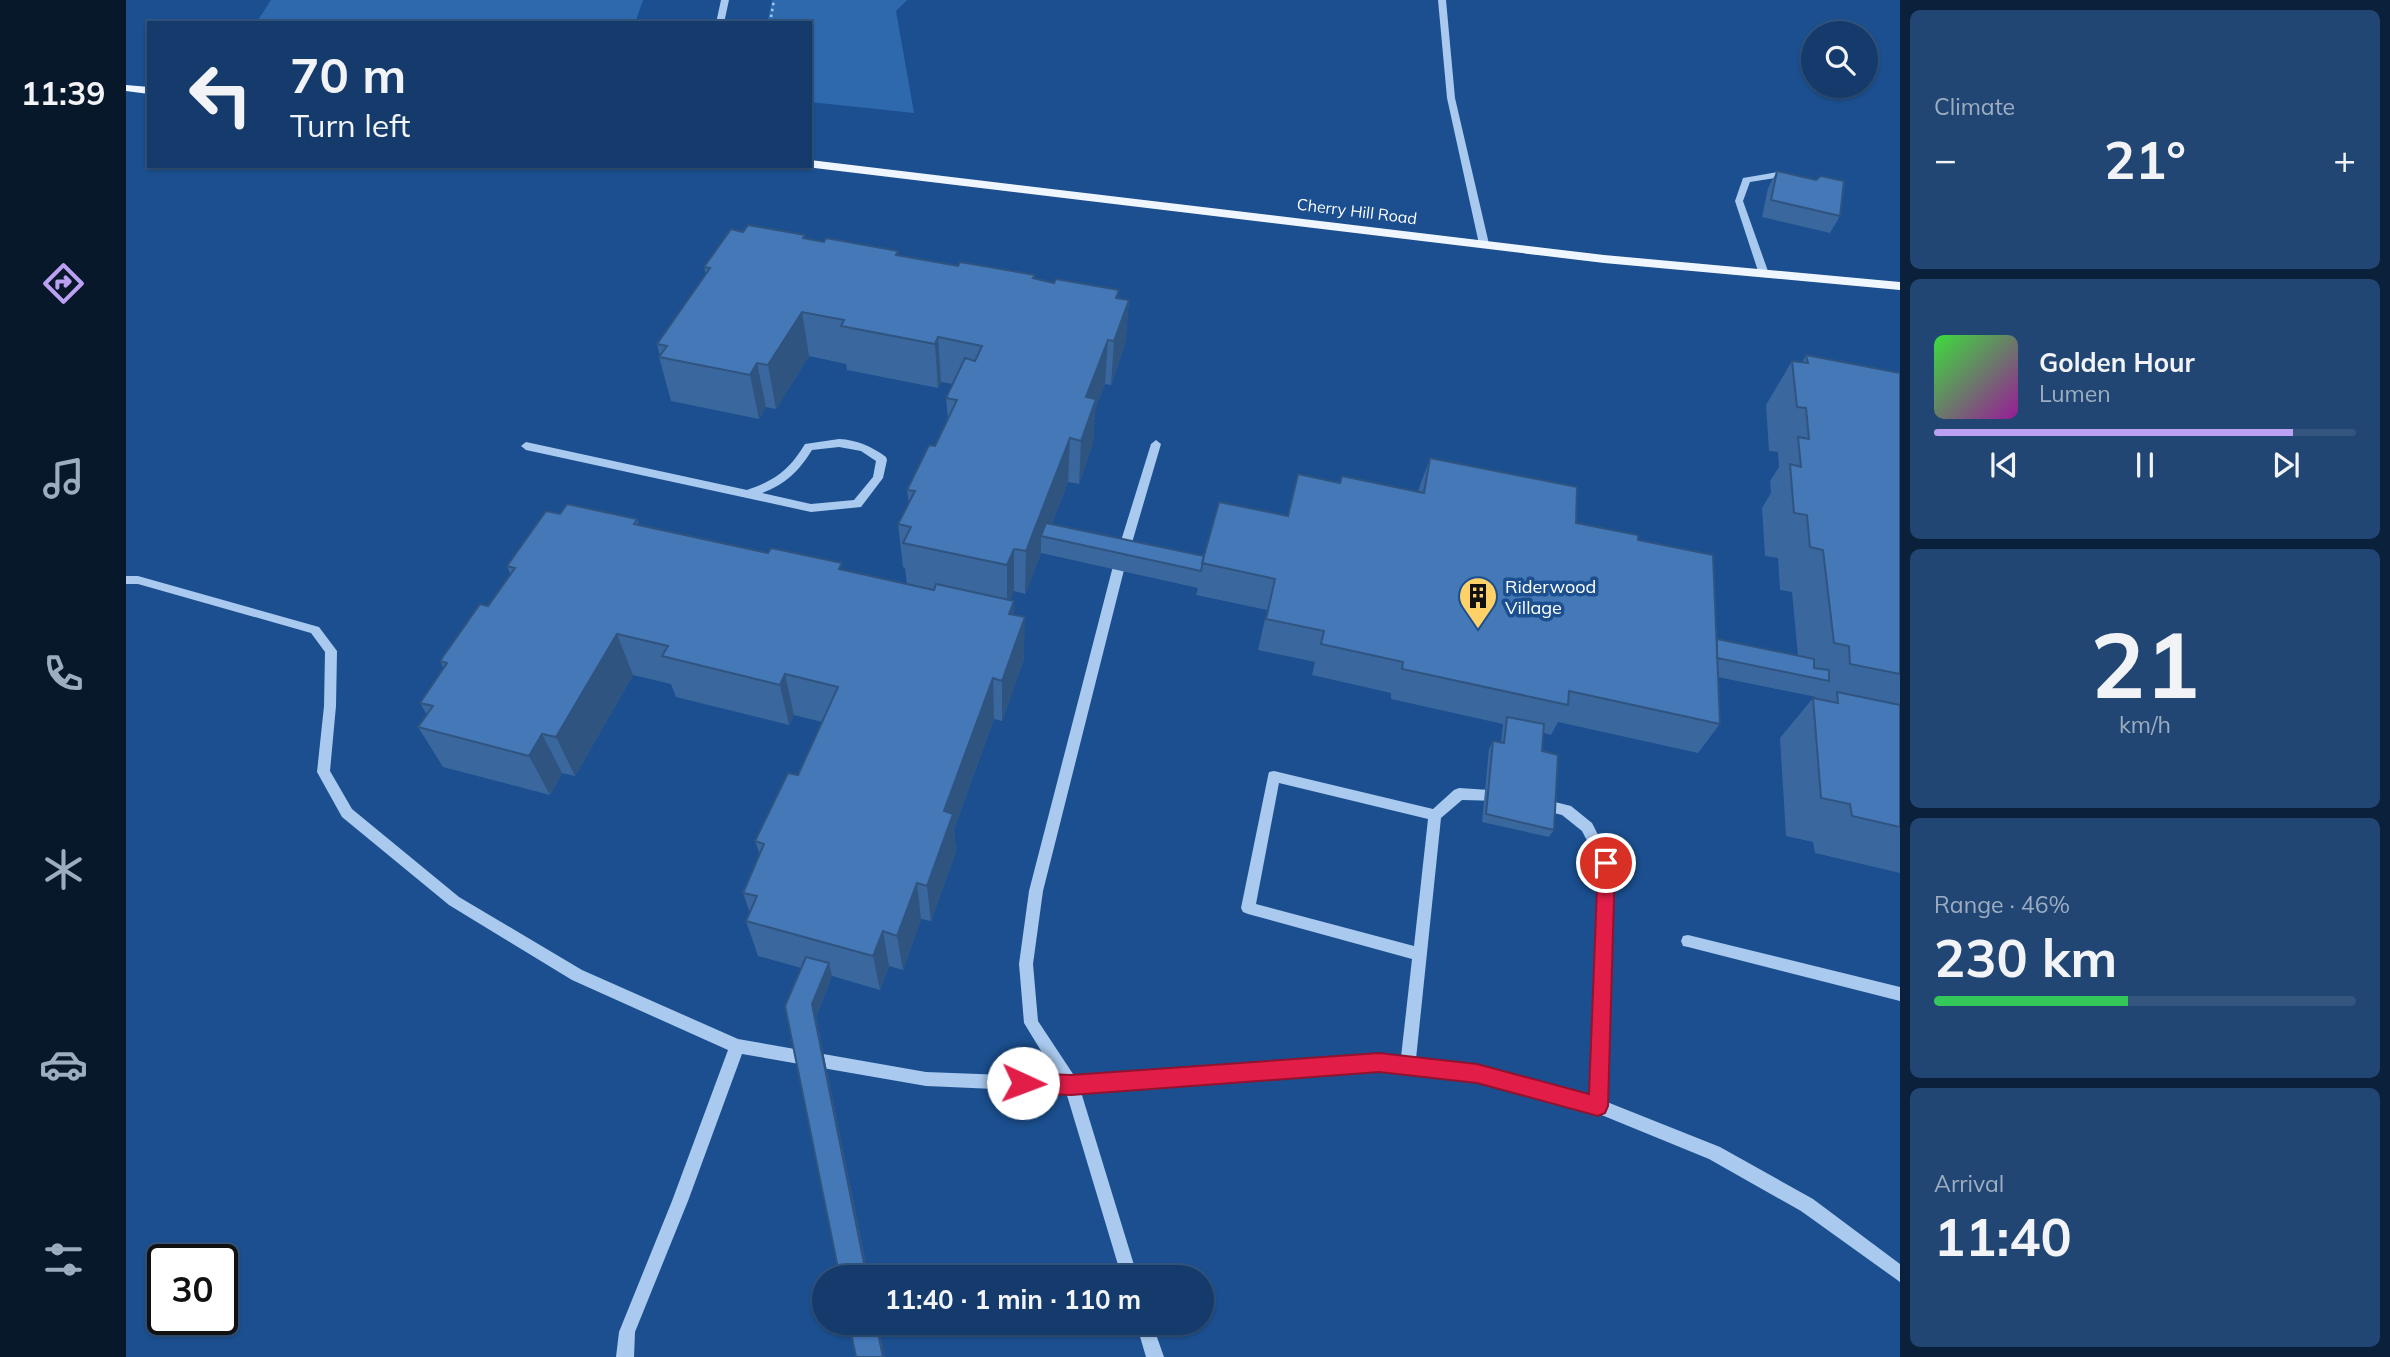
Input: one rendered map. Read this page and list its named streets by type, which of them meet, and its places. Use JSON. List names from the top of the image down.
{
  "streets": {
    "main road": ["Cherry Hill Road"]
  },
  "places": {
    "building": ["Riderwood Village"]
  },
  "page": {
    "tabs": "11:39",
    "tile": [
      "Climate",
      ["21", "km/h"],
      ["Range · 46%", "230 km"],
      ["Arrival", "11:40"]
    ],
    "turn": ["70 m", "Turn left"],
    "heat": ["−", "21°", "+"],
    "song": ["Golden Hour", "Lumen"],
    "limit": "30",
    "trip": "11:40 · 1 min · 110 m"
  }
}
